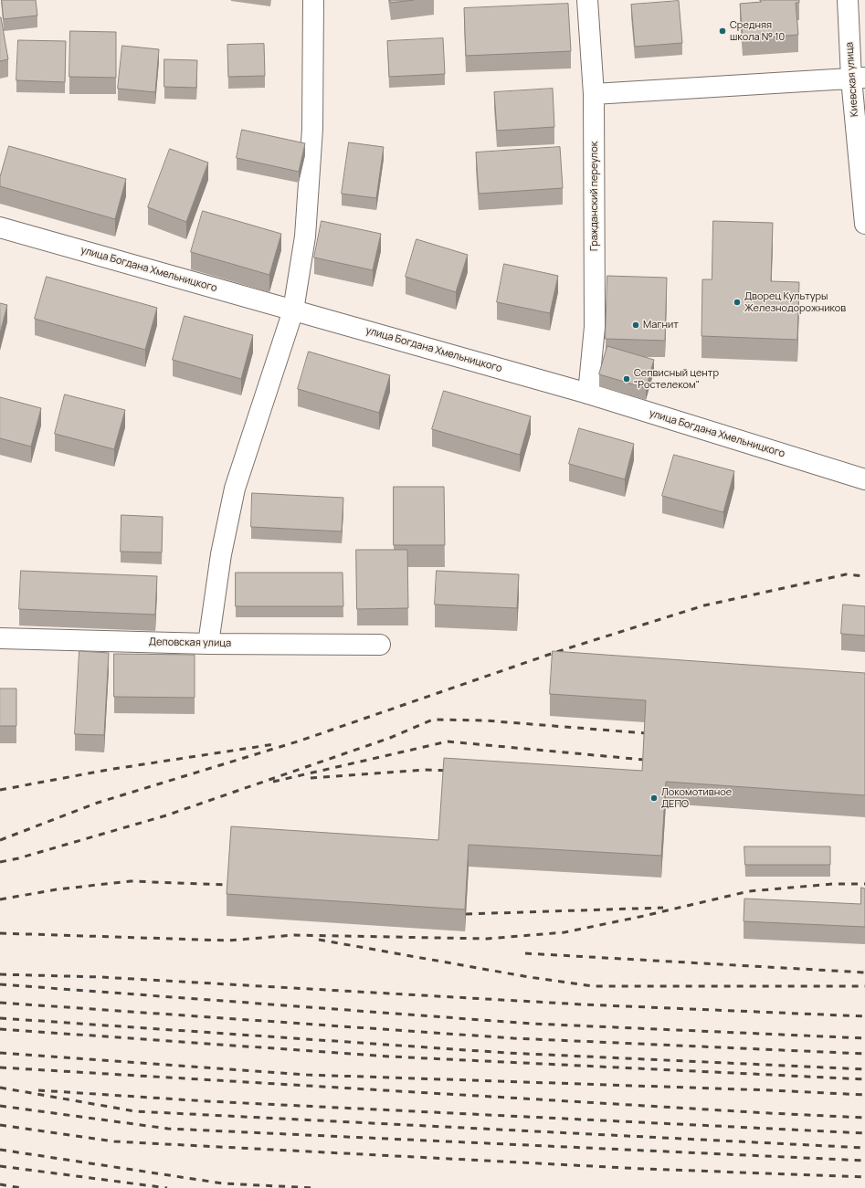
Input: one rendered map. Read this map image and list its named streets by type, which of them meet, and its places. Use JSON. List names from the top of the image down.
{
  "streets": {
    "street": [
      "Киевская улица",
      "Гражданский переулок",
      "улица Богдана Хмельницкого",
      "Деповская улица"
    ]
  },
  "crossings": [
    ["Гражданский переулок", "улица Богдана Хмельницкого"]
  ],
  "places": [
    "Средняя школа № 10",
    "Дворец Культуры Железнодорожников",
    "Магнит",
    "Сепвисный центр \"Ростелеком\"",
    "Локомотивное ДЕПО"
  ]
}
